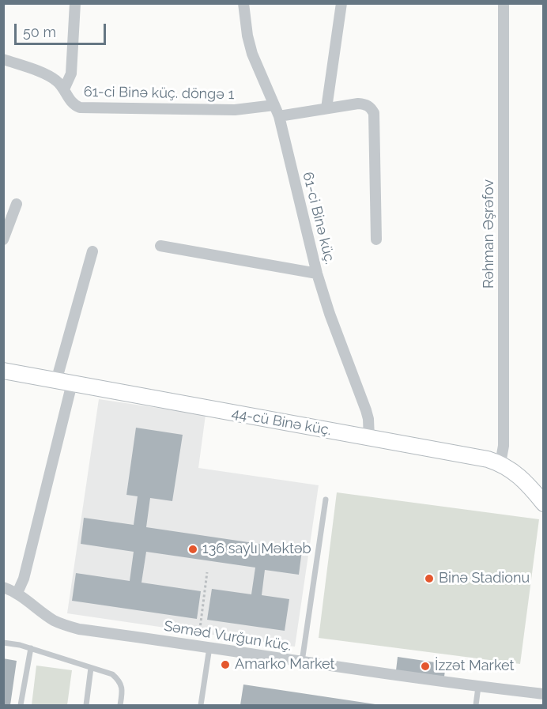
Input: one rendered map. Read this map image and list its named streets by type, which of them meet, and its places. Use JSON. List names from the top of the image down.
{
  "streets": {
    "street": [
      "61-ci Binə küç. döngə 1",
      "61-ci Binə küç.",
      "Rəhman Əşrəfov",
      "44-cü Binə küç.",
      "Səməd Vurğun küç."
    ]
  },
  "crossings": [
    ["61-ci Binə küç. döngə 1", "61-ci Binə küç."],
    ["61-ci Binə küç.", "44-cü Binə küç."],
    ["Rəhman Əşrəfov", "44-cü Binə küç."]
  ],
  "places": [
    "136 saylı Məktəb",
    "Binə Stadionu",
    "Amarko Market",
    "İzzət Market"
  ],
  "scale_bar": "50 m"
}
